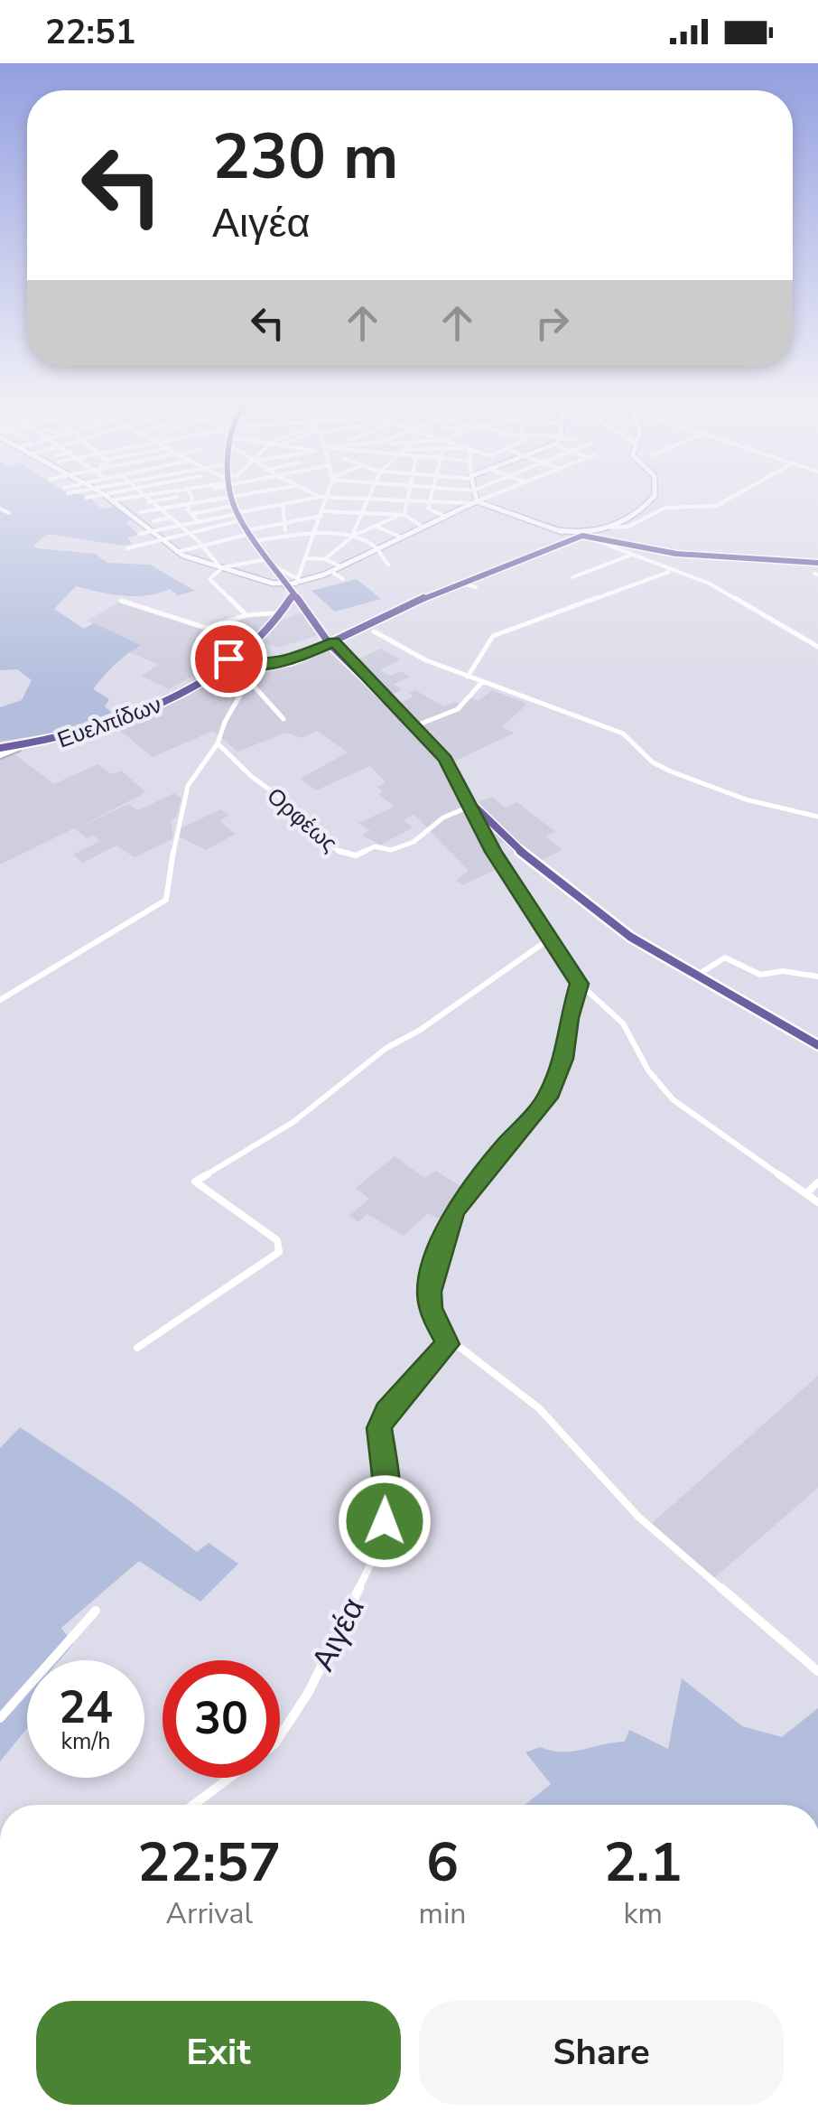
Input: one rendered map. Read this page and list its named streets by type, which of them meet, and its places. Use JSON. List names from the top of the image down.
{
  "streets": {
    "street": ["Ορφέως", "Αιγέα"]
  },
  "page": {
    "status": "22:51",
    "turn": ["230 m", "Αιγέα"],
    "speed": "24 km/h",
    "limit": "30",
    "eta": [
      "22:57",
      "Arrival",
      "6",
      "min",
      "2.1",
      "km"
    ],
    "buttons": ["Exit", "Share"]
  }
}
